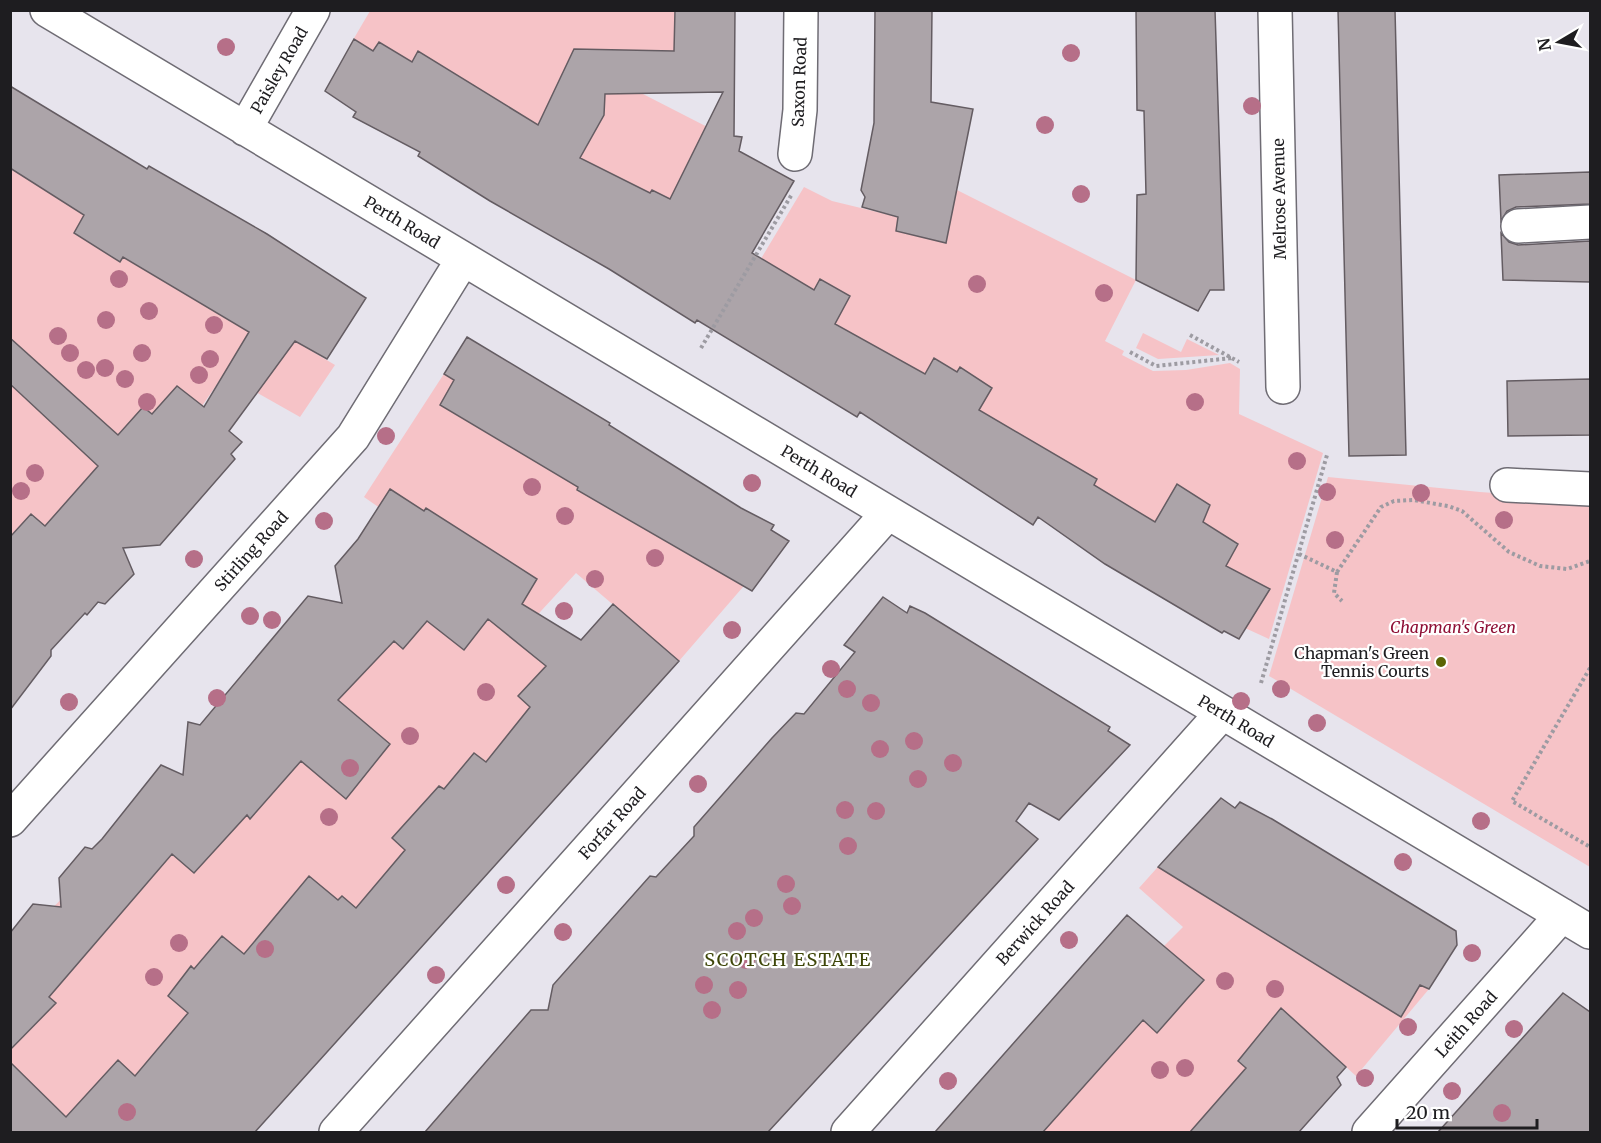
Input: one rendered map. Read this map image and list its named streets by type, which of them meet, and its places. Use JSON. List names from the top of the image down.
{
  "streets": {
    "street": [
      "Paisley Road",
      "Saxon Road",
      "Melrose Avenue",
      "Perth Road",
      "Stirling Road",
      "Forfar Road",
      "Berwick Road",
      "Leith Road"
    ]
  },
  "crossings": [
    ["Paisley Road", "Perth Road"],
    ["Perth Road", "Stirling Road"],
    ["Perth Road", "Forfar Road"],
    ["Perth Road", "Berwick Road"],
    ["Perth Road", "Leith Road"]
  ],
  "districts": ["SCOTCH ESTATE"],
  "parks": ["Chapman's Green"],
  "places": ["Chapman's Green Tennis Courts"],
  "scale_bar": "20 m",
  "north": "left"
}
